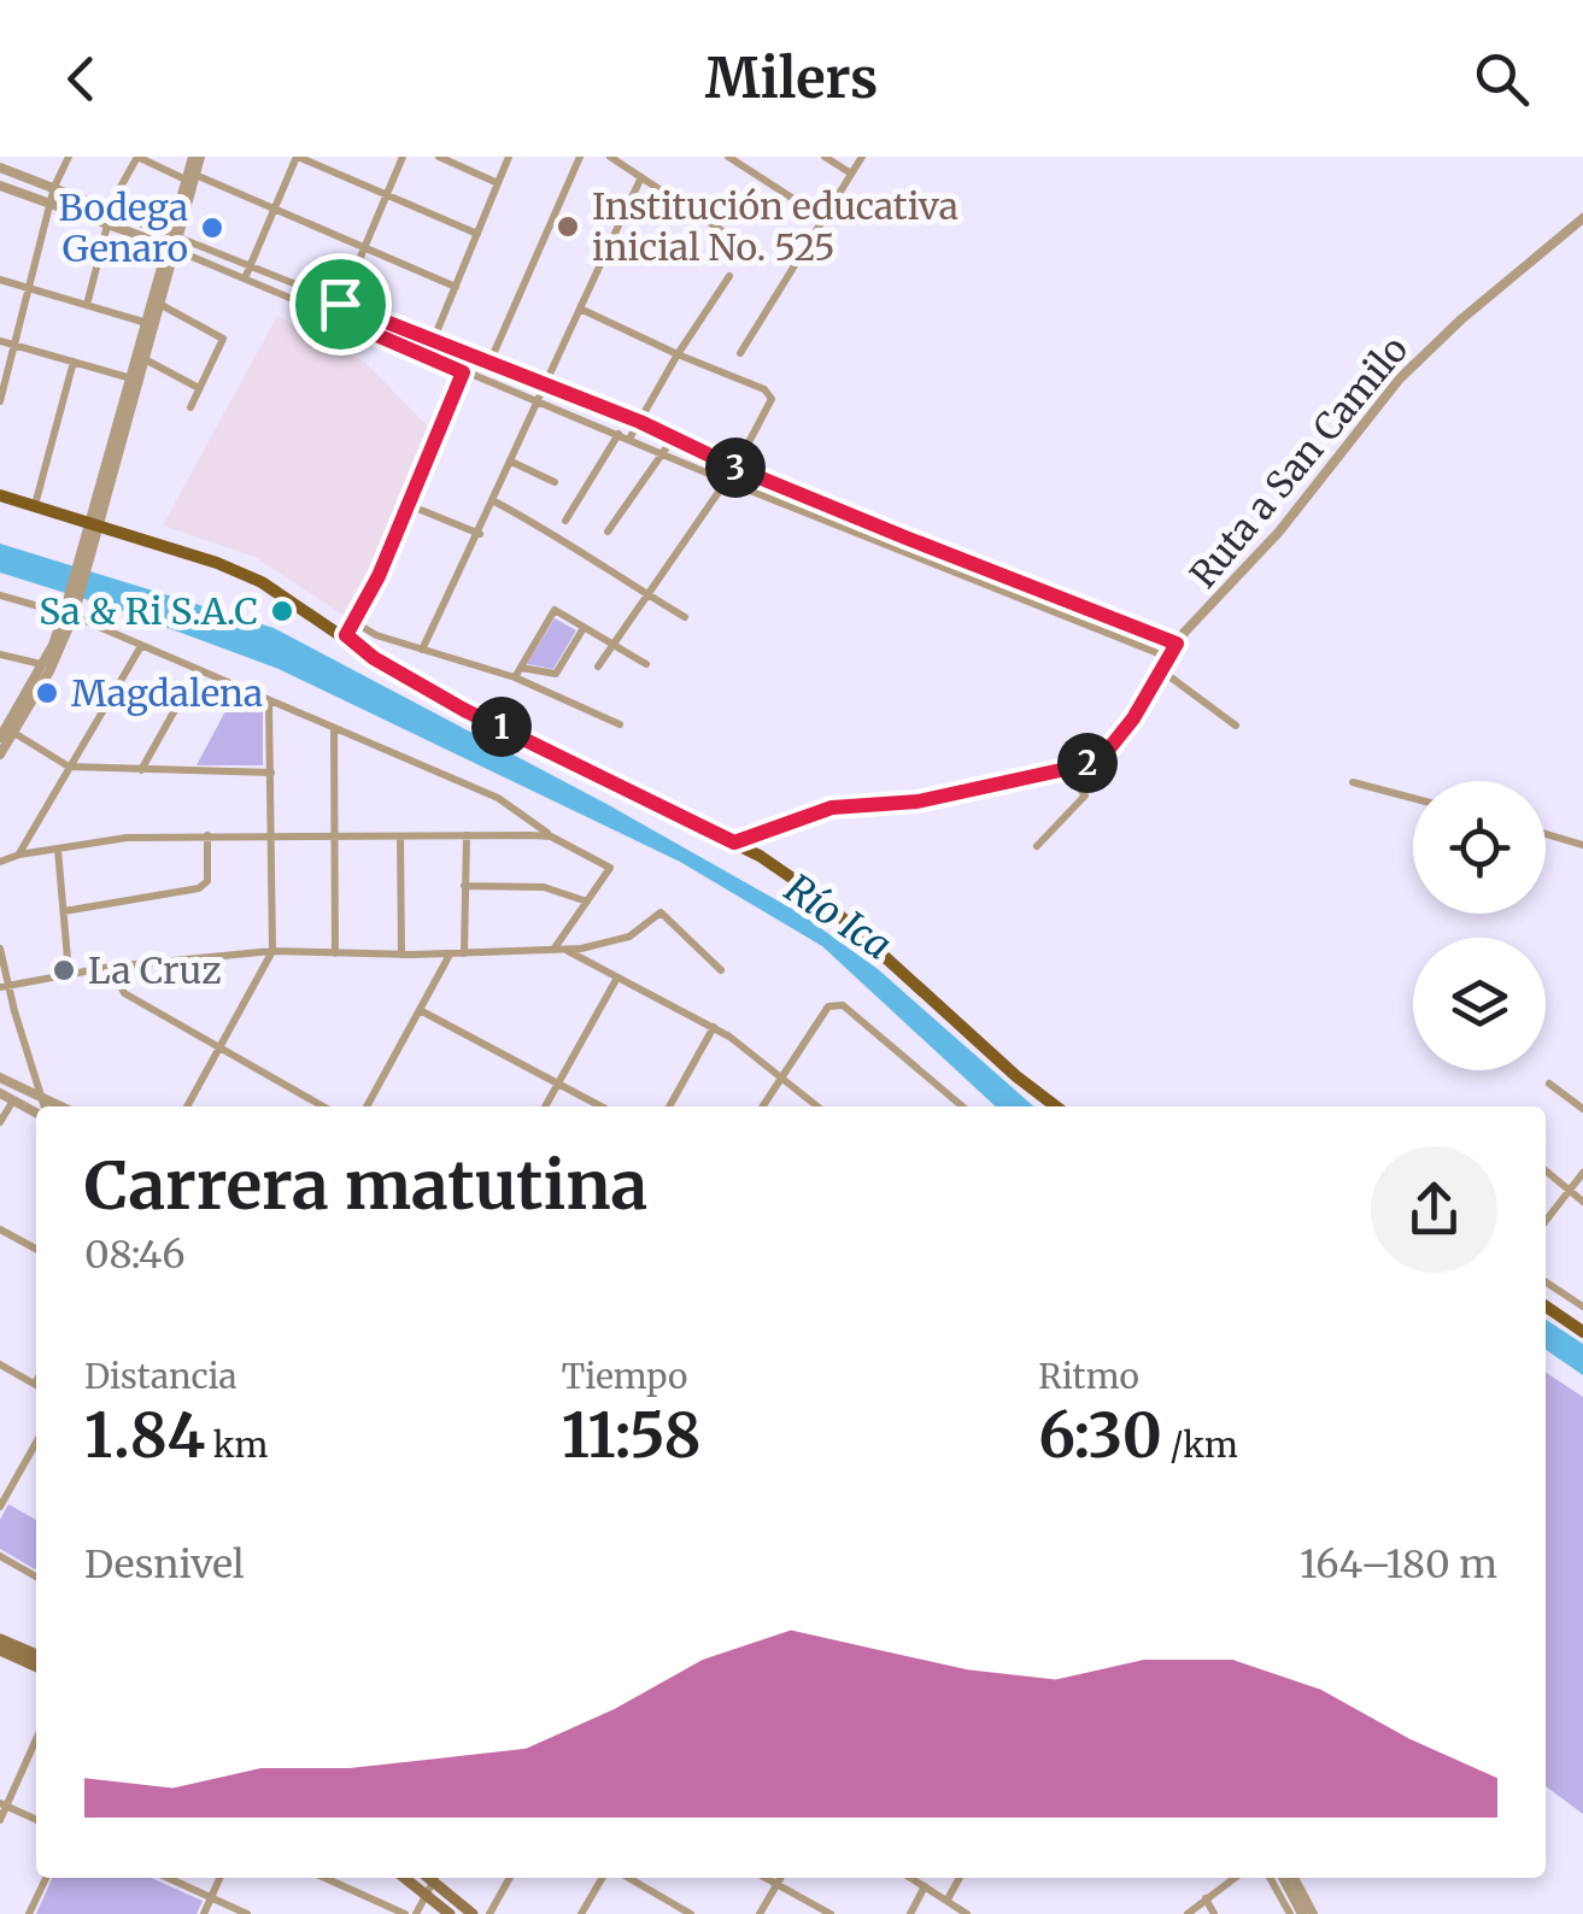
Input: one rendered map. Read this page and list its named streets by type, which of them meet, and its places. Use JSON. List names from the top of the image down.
{
  "streets": {
    "street": ["Ruta a San Camilo"]
  },
  "water": ["Río Ica"],
  "places": [
    "Institución educativa inicial No. 525",
    "Bodega Genaro",
    "Sa & Ri S.A.C",
    "Magdalena",
    "La Cruz"
  ],
  "page": {
    "header": "Milers",
    "pins": ["3", "1", "2"],
    "heading": ["Carrera matutina", "08:46"],
    "stats": [
      ["Distancia", "1.84 km"],
      ["Tiempo", "11:58"],
      ["Ritmo", "6:30 /km"]
    ],
    "chart": ["Desnivel", "164–180 m"]
  }
}
